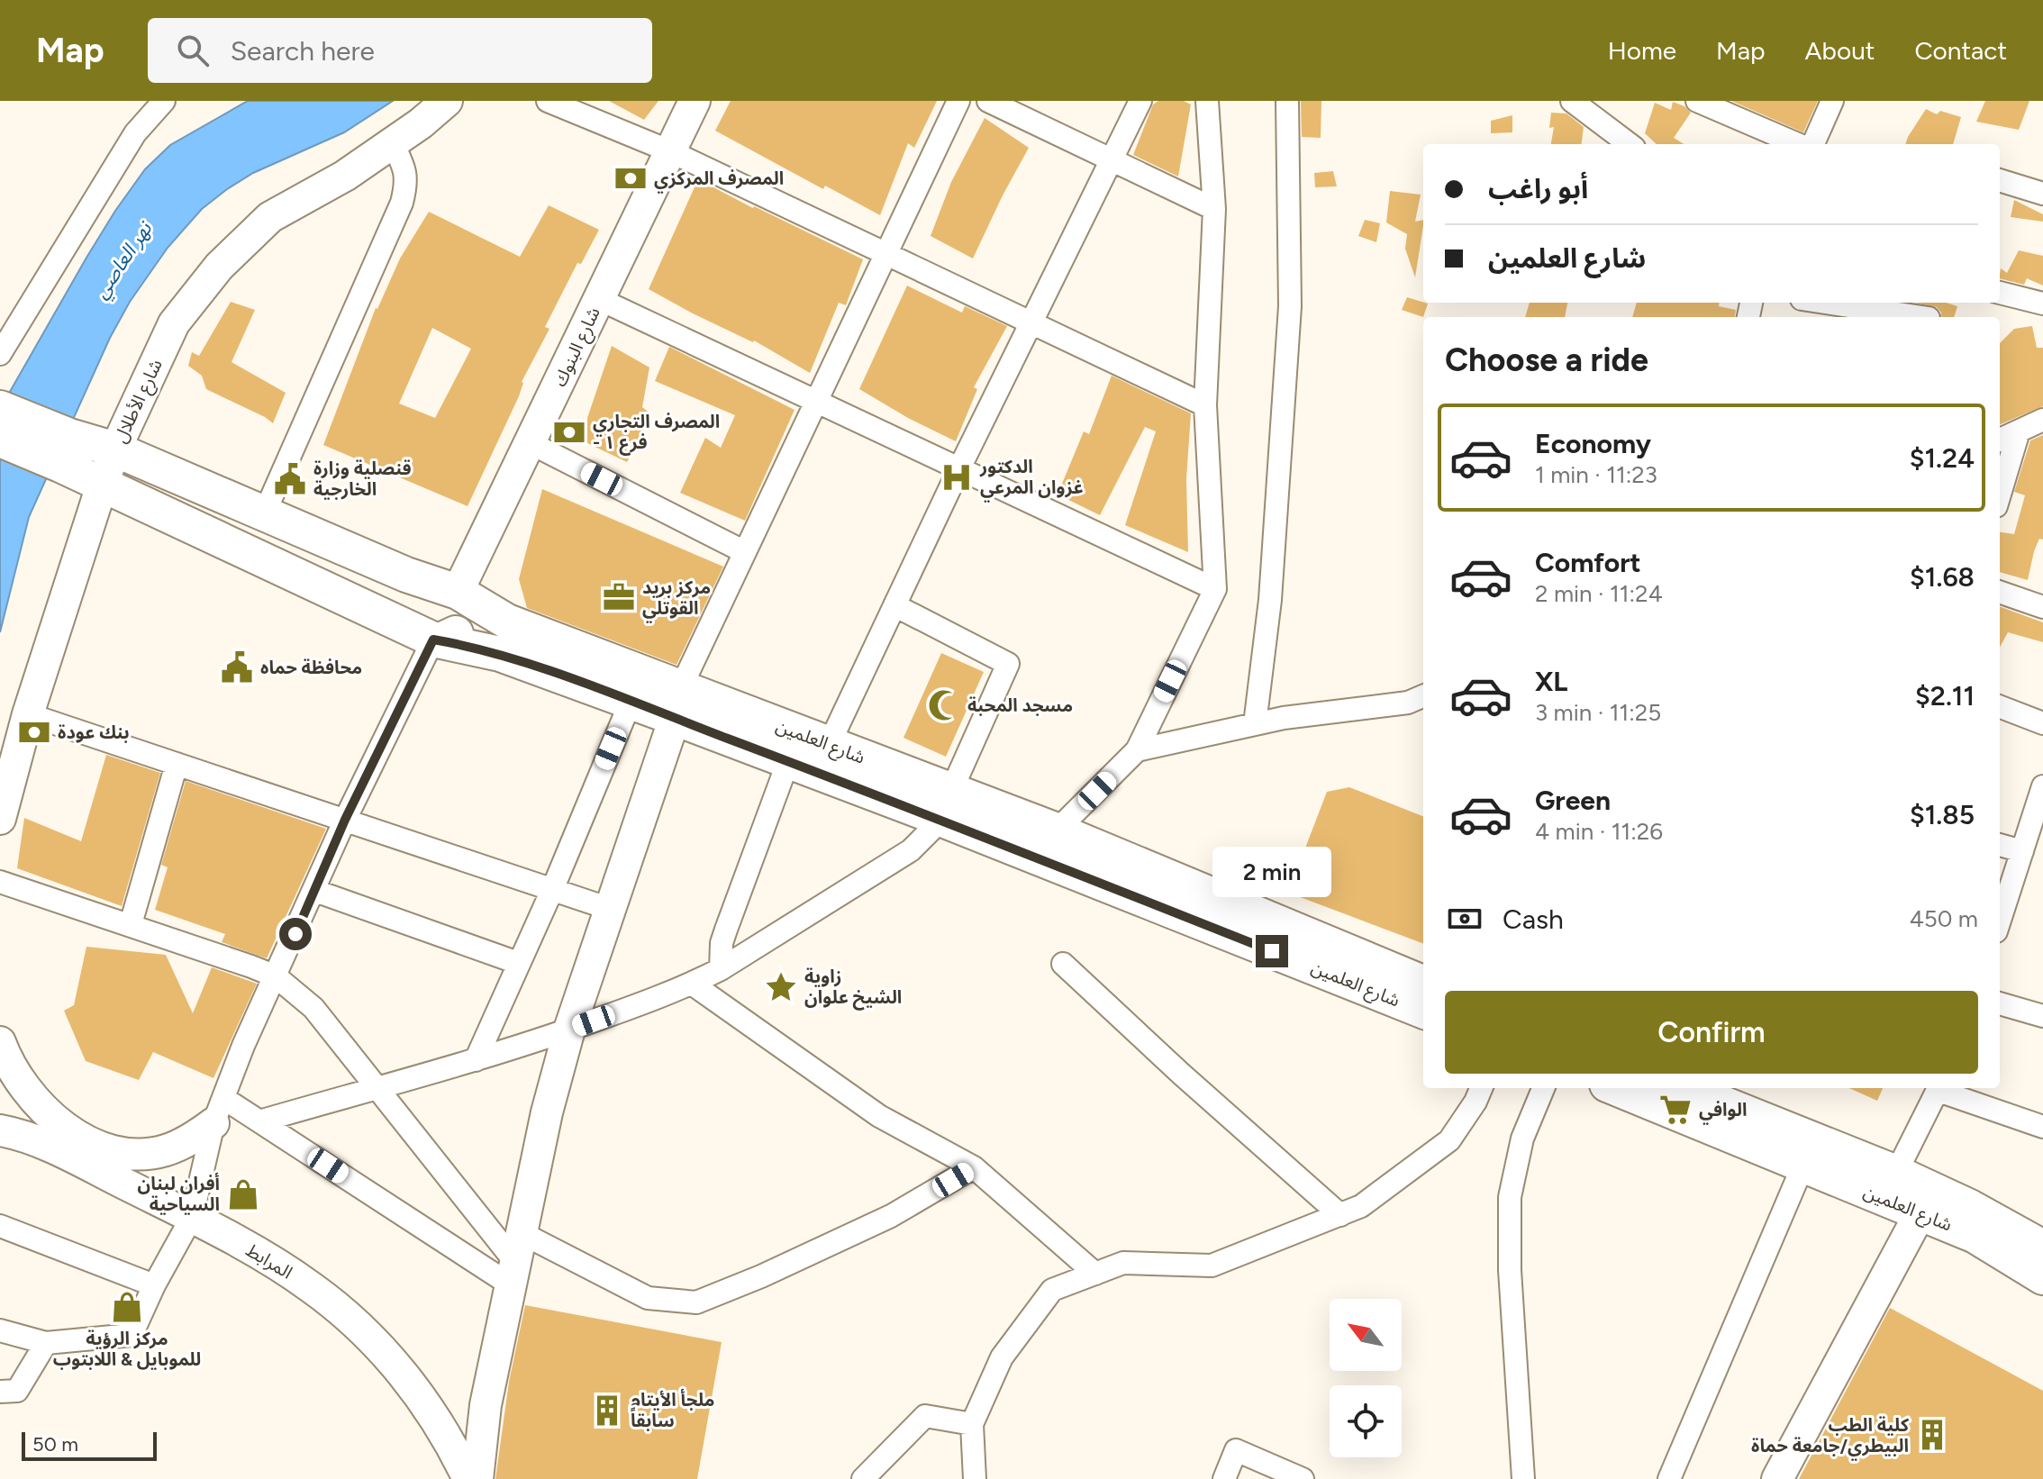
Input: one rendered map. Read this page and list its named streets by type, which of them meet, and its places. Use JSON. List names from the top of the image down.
{
  "streets": {
    "main road": [
      "شارع البنوك",
      "شارع الأطلال",
      "شارع العلمين",
      "المرابط"
    ]
  },
  "crossings": [
    ["شارع البنوك", "شارع العلمين"],
    ["شارع الأطلال", "شارع العلمين"]
  ],
  "water": ["نهر العاصي"],
  "places": {
    "bank": ["المصرف المركزي", "المصرف التجاري - فرع ١", "بنك عودة"],
    "hospital": ["الدكتور غزوان المرعي"],
    "public building": ["قنصلية وزارة الخارجية", "محافظة حماه"],
    "office": ["مركز بريد القوتلي"],
    "mosque": ["مسجد المحبة"],
    "place": ["زاوية الشيخ علوان"],
    "supermarket": ["الوافي"],
    "shop": ["أفران لبنان السياحية", "مركز الرؤية للموبايل & اللابتوب"],
    "building": ["ملجأ الأيتام سابقاً", "كلية الطب البيطري/جامعة حماة"]
  },
  "scale_bar": "50 m",
  "north": "top left",
  "page": {
    "header": "Map",
    "search": "Search here",
    "nav": [
      "Home",
      "Map",
      "About",
      "Contact"
    ],
    "banner": ["أبو راغب", "شارع العلمين"],
    "heading": "Choose a ride",
    "list": [
      {
        "name": "Economy",
        "note": "1 min · 11:23",
        "value": "$1.24"
      },
      {
        "name": "Comfort",
        "note": "2 min · 11:24",
        "value": "$1.68"
      },
      {
        "name": "XL",
        "note": "3 min · 11:25",
        "value": "$2.11"
      },
      {
        "name": "Green",
        "note": "4 min · 11:26",
        "value": "$1.85"
      }
    ],
    "bubble": "2 min",
    "pay": ["Cash", "450 m"],
    "buttons": "Confirm",
    "scale": "50 m"
  }
}
